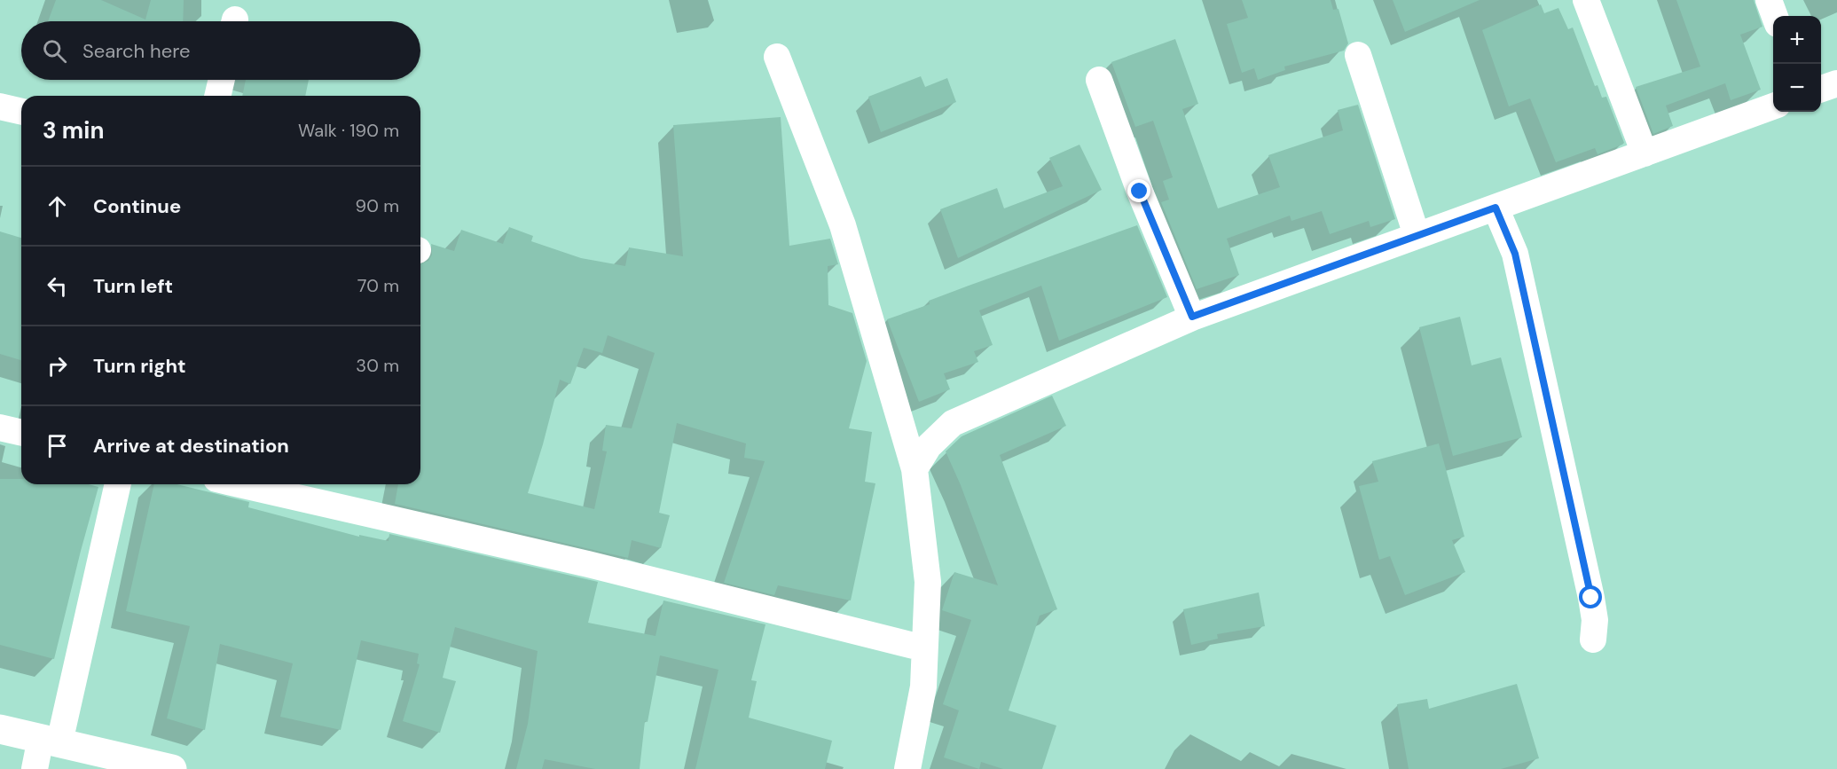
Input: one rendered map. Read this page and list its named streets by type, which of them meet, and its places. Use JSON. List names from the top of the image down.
{
  "page": {
    "map_buttons": ["+", "−"],
    "search": "Search here",
    "heading": ["3 min", "Walk · 190 m"],
    "list": [
      ["Continue", "90 m"],
      ["Turn left", "70 m"],
      ["Turn right", "30 m"],
      "Arrive at destination"
    ]
  }
}
